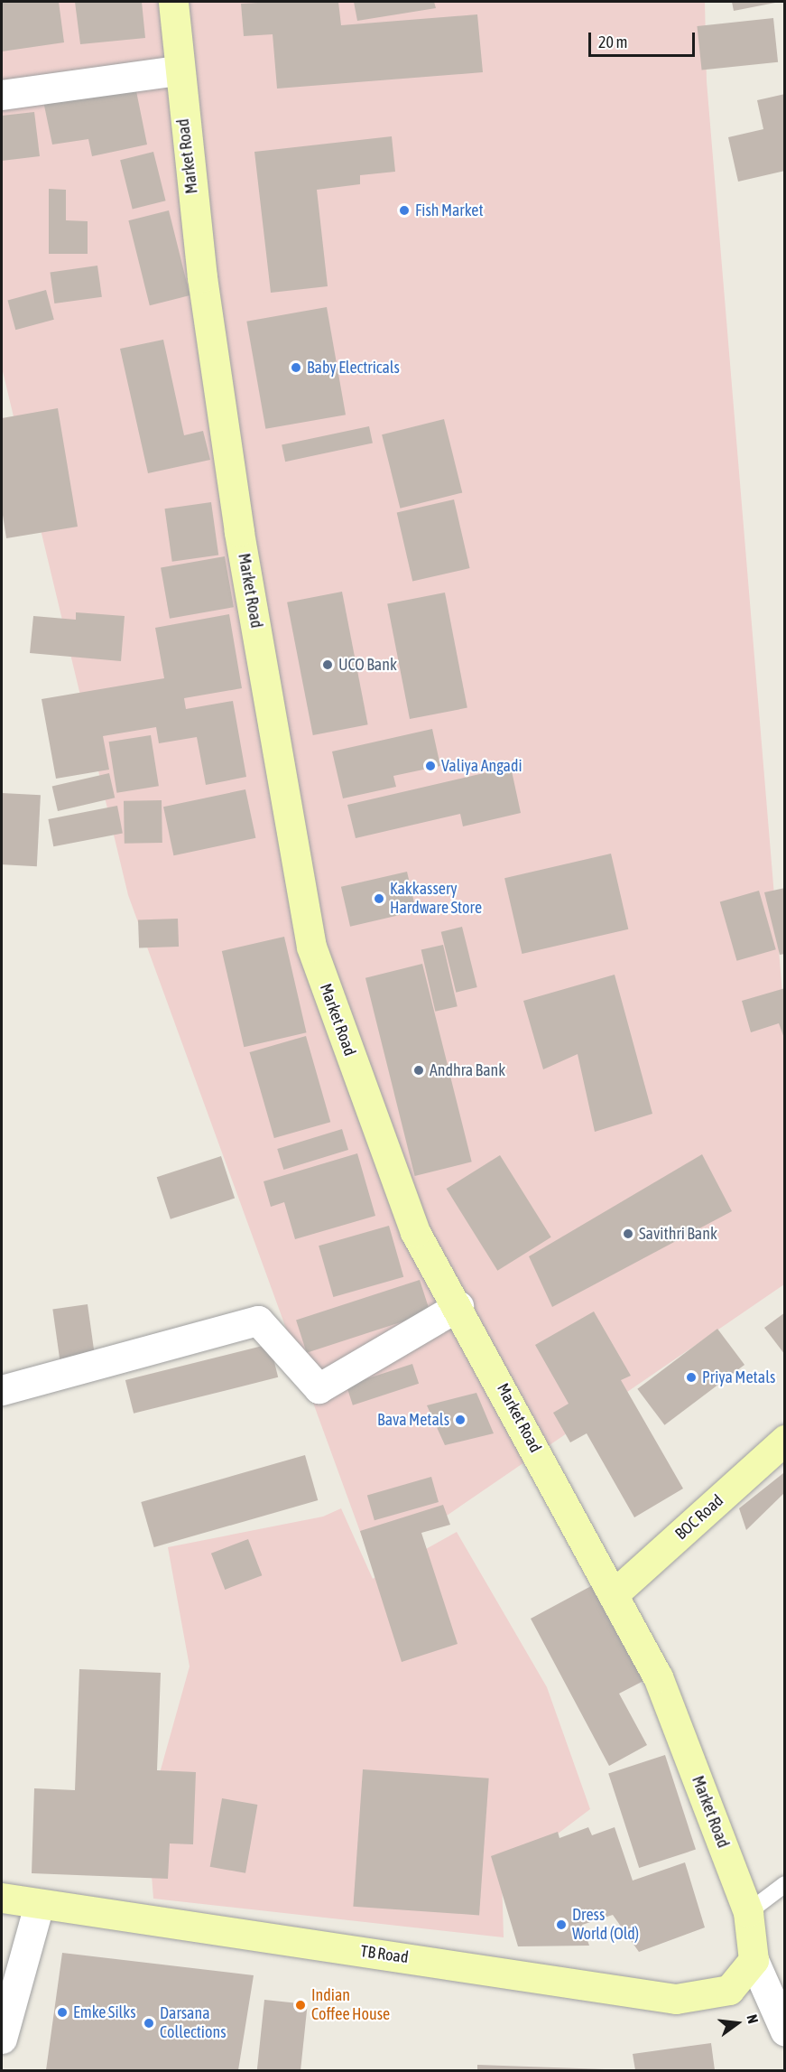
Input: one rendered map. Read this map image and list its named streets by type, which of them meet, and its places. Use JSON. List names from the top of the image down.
{
  "streets": {
    "main road": ["Market Road", "BOC Road", "TB Road"]
  },
  "crossings": [
    ["Market Road", "BOC Road"],
    ["Market Road", "TB Road"]
  ],
  "places": [
    "Fish Market",
    "Baby Electricals",
    "UCO Bank",
    "Valiya Angadi",
    "Kakkassery Hardware Store",
    "Andhra Bank",
    "Savithri Bank",
    "Priya Metals",
    "Bava Metals",
    "Dress World (Old)",
    "Indian Coffee House",
    "Emke Silks",
    "Darsana Collections"
  ],
  "scale_bar": "20 m",
  "north": "right"
}
